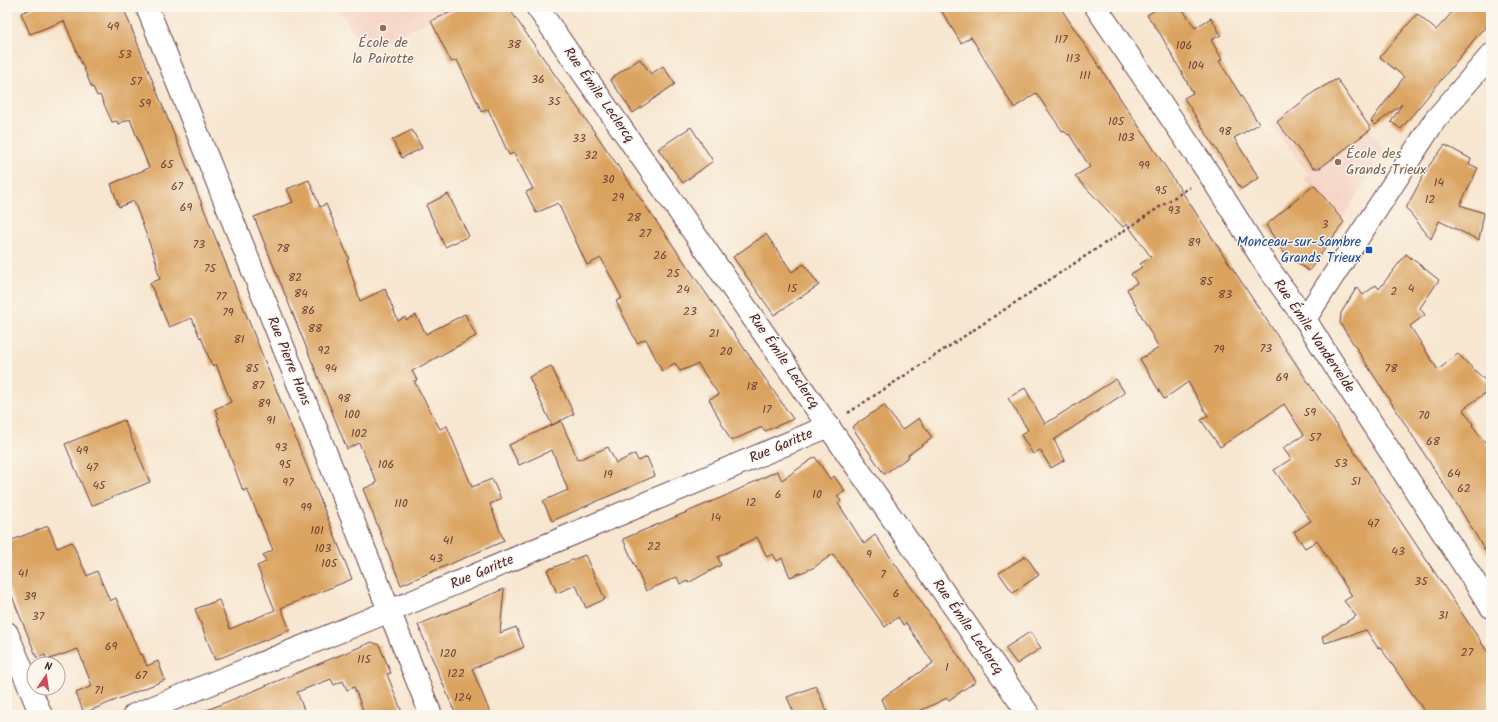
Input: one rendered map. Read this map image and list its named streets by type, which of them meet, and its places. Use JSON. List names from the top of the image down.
{
  "streets": {
    "street": [
      "Rue Émile Leclercq",
      "Rue Émile Vandervelde",
      "Rue Pierre Hans",
      "Rue Garitte"
    ]
  },
  "crossings": [
    ["Rue Émile Leclercq", "Rue Garitte"],
    ["Rue Pierre Hans", "Rue Garitte"]
  ],
  "places": {
    "other": ["École de la Pairotte", "École des Grands Trieux"],
    "transit": ["Monceau-sur-Sambre Grands Trieux"]
  },
  "house_numbers": [
    "49",
    "117",
    "38",
    "106",
    "53",
    "113",
    "104",
    "111",
    "36",
    "57",
    "35",
    "59",
    "105",
    "98",
    "103",
    "33",
    "32",
    "65",
    "99",
    "30",
    "14",
    "67",
    "95",
    "29",
    "12",
    "69",
    "93",
    "28",
    "3",
    "27",
    "89",
    "73",
    "78",
    "26",
    "75",
    "25",
    "82",
    "85",
    "15",
    "4",
    "24",
    "2",
    "84",
    "83",
    "77",
    "86",
    "23",
    "79",
    "88",
    "21",
    "81",
    "73",
    "79",
    "92",
    "20",
    "85",
    "94",
    "78",
    "69",
    "87",
    "18",
    "98",
    "89",
    "17",
    "59",
    "100",
    "70",
    "91",
    "102",
    "57",
    "68",
    "93",
    "49",
    "53",
    "95",
    "106",
    "47",
    "64",
    "19",
    "51",
    "97",
    "45",
    "62",
    "6",
    "10",
    "12",
    "110",
    "99",
    "14",
    "47",
    "101",
    "41",
    "22",
    "103",
    "43",
    "9",
    "43",
    "105",
    "41",
    "7",
    "35",
    "6",
    "39",
    "31",
    "37",
    "69",
    "27",
    "120",
    "115",
    "1",
    "122",
    "67",
    "71",
    "124"
  ],
  "north": "top"
}
